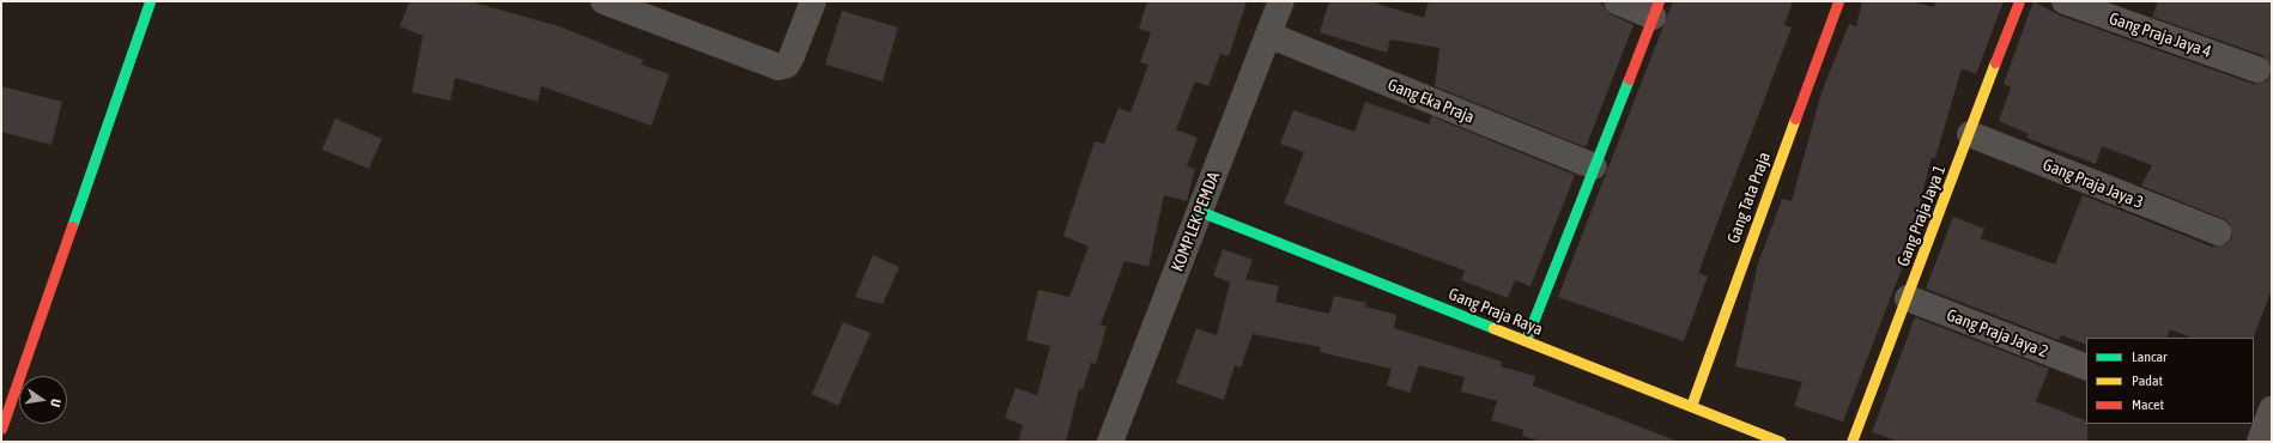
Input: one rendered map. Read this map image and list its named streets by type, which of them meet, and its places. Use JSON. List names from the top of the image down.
{
  "streets": {
    "street": [
      "Gang Praja Jaya 4",
      "Gang Eka Praja",
      "Gang Praja Jaya 3",
      "Gang Tata Praja",
      "Gang Praja Jaya 1",
      "KOMPLEK PEMDA",
      "Gang Praja Raya",
      "Gang Praja Jaya 2"
    ]
  },
  "crossings": [
    ["Gang Eka Praja", "KOMPLEK PEMDA"],
    ["Gang Praja Jaya 3", "Gang Praja Jaya 1"],
    ["Gang Tata Praja", "Gang Praja Raya"],
    ["Gang Praja Jaya 1", "Gang Praja Jaya 2"],
    ["KOMPLEK PEMDA", "Gang Praja Raya"]
  ],
  "legend": ["Lancar", "Padat", "Macet"],
  "north": "right"
}
